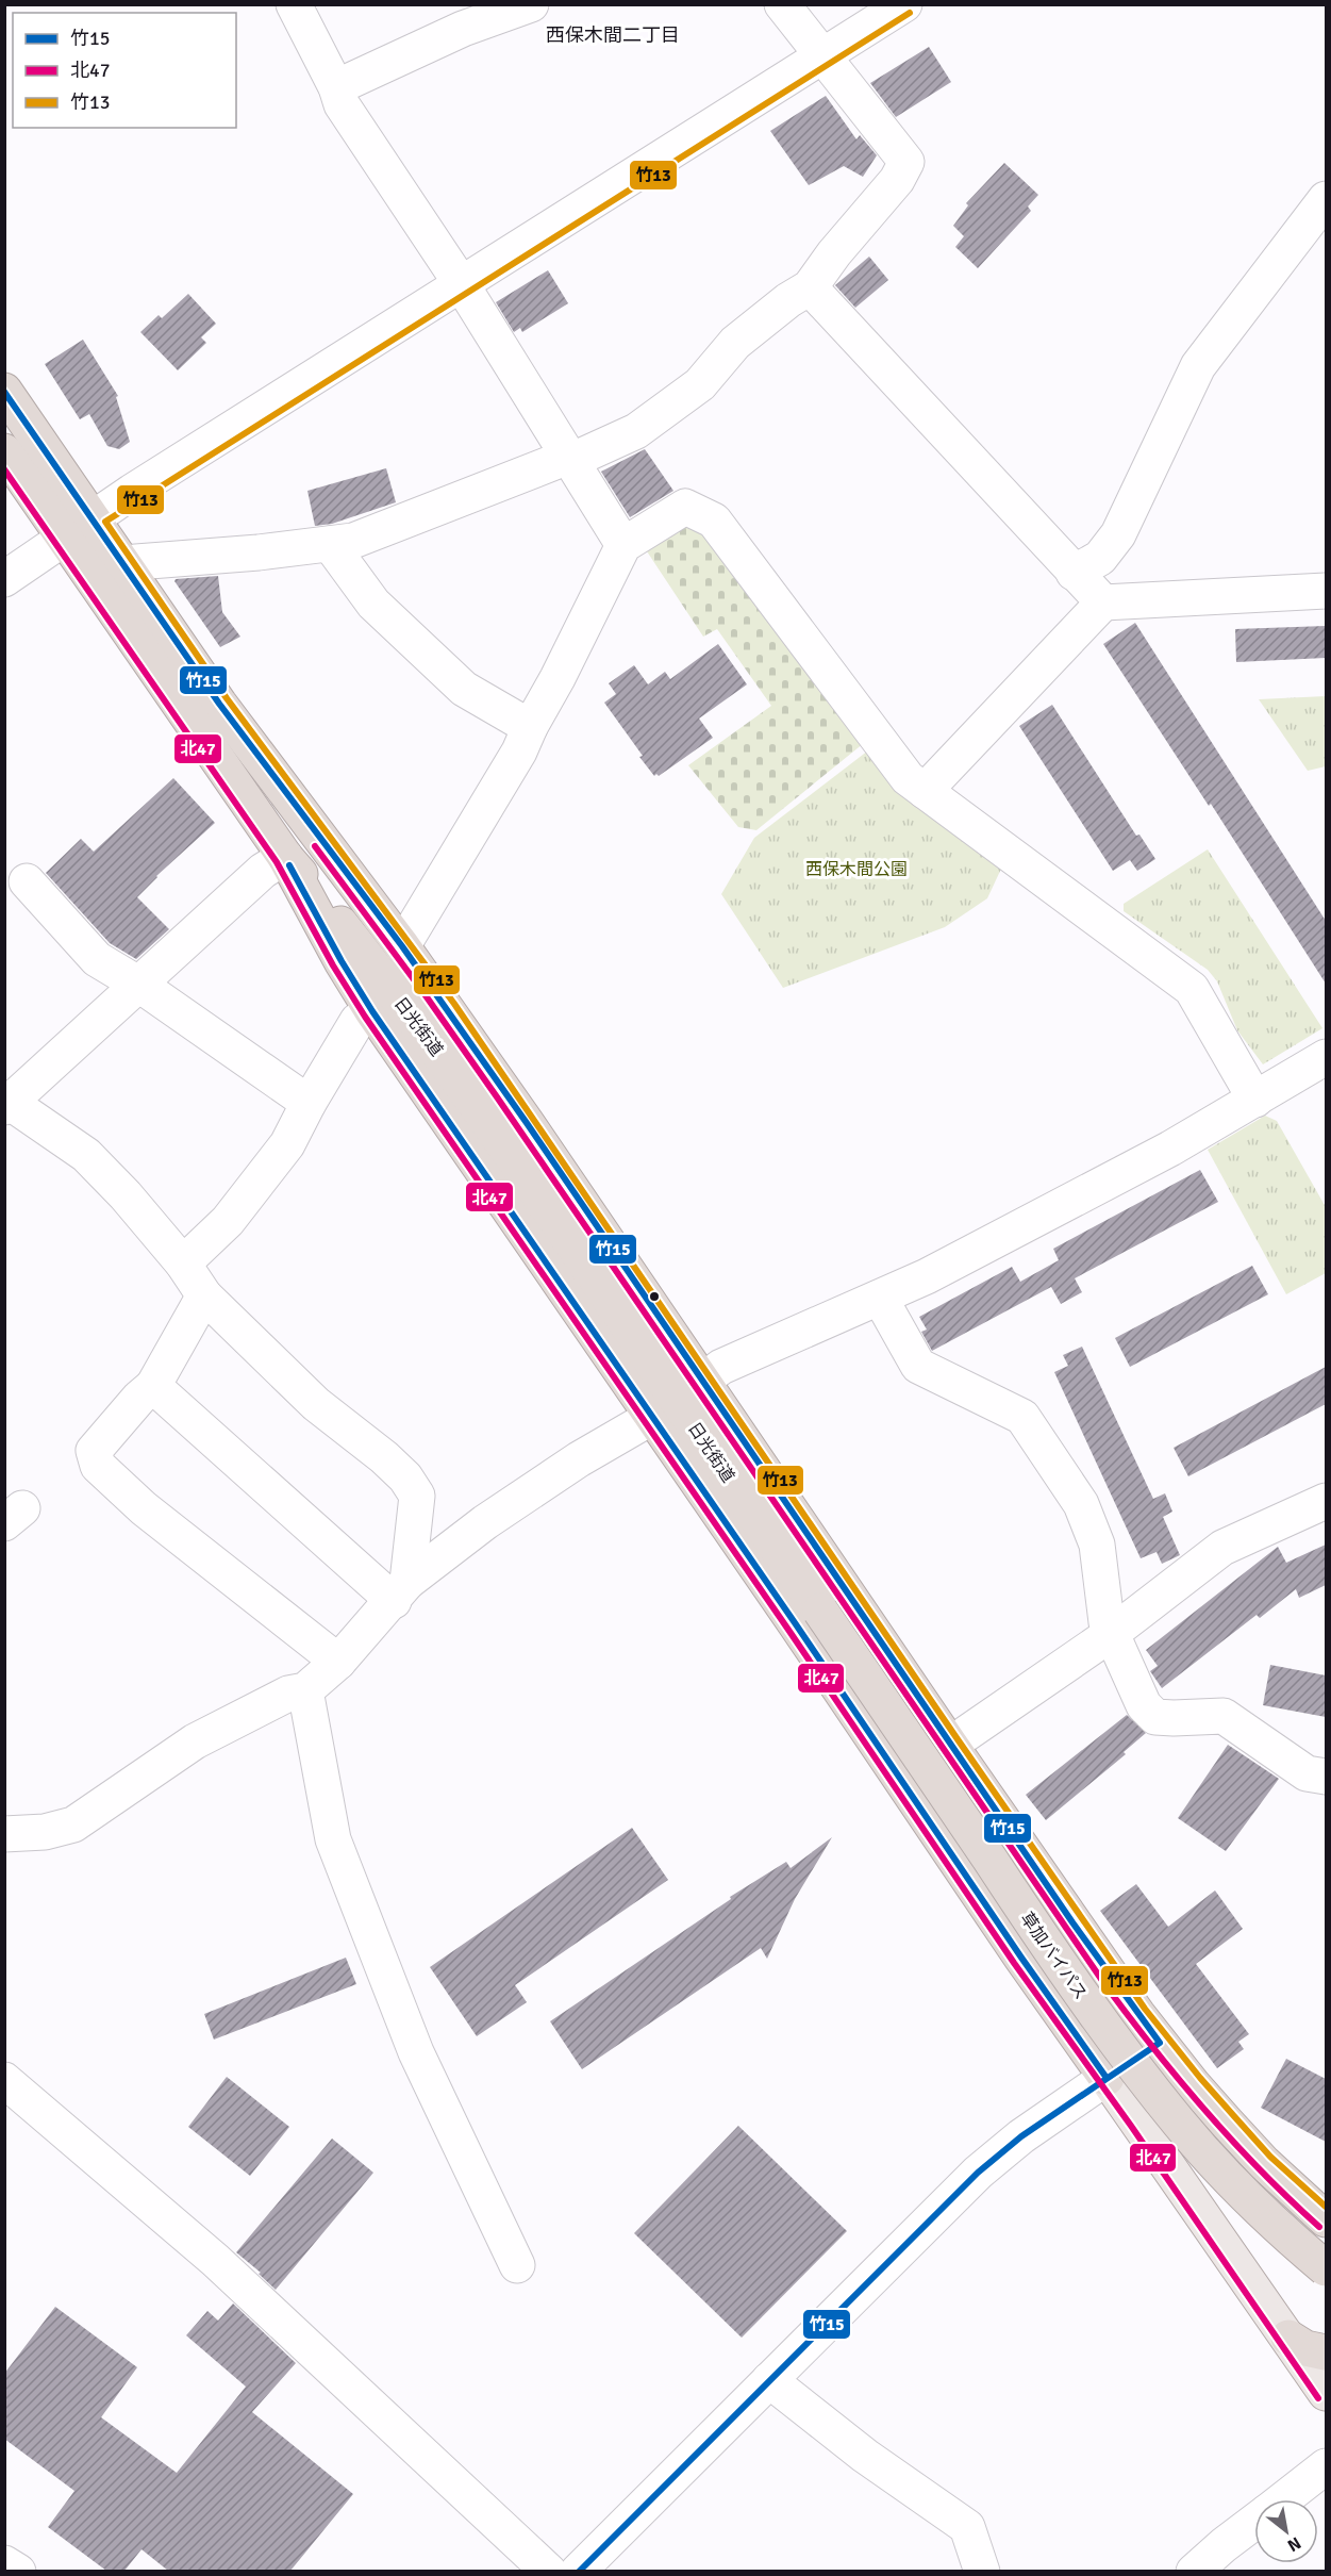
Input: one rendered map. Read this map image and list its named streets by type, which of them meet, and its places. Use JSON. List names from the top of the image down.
{
  "streets": {
    "highway": ["日光街道", "草加バイパス"]
  },
  "crossings": [
    ["日光街道", "草加バイパス"]
  ],
  "districts": ["西保木間二丁目"],
  "parks": ["西保木間公園"],
  "lines": ["transit line 竹13", "transit line 竹15", "transit line 北47"],
  "legend": ["竹15", "北47", "竹13"],
  "north": "bottom right"
}
